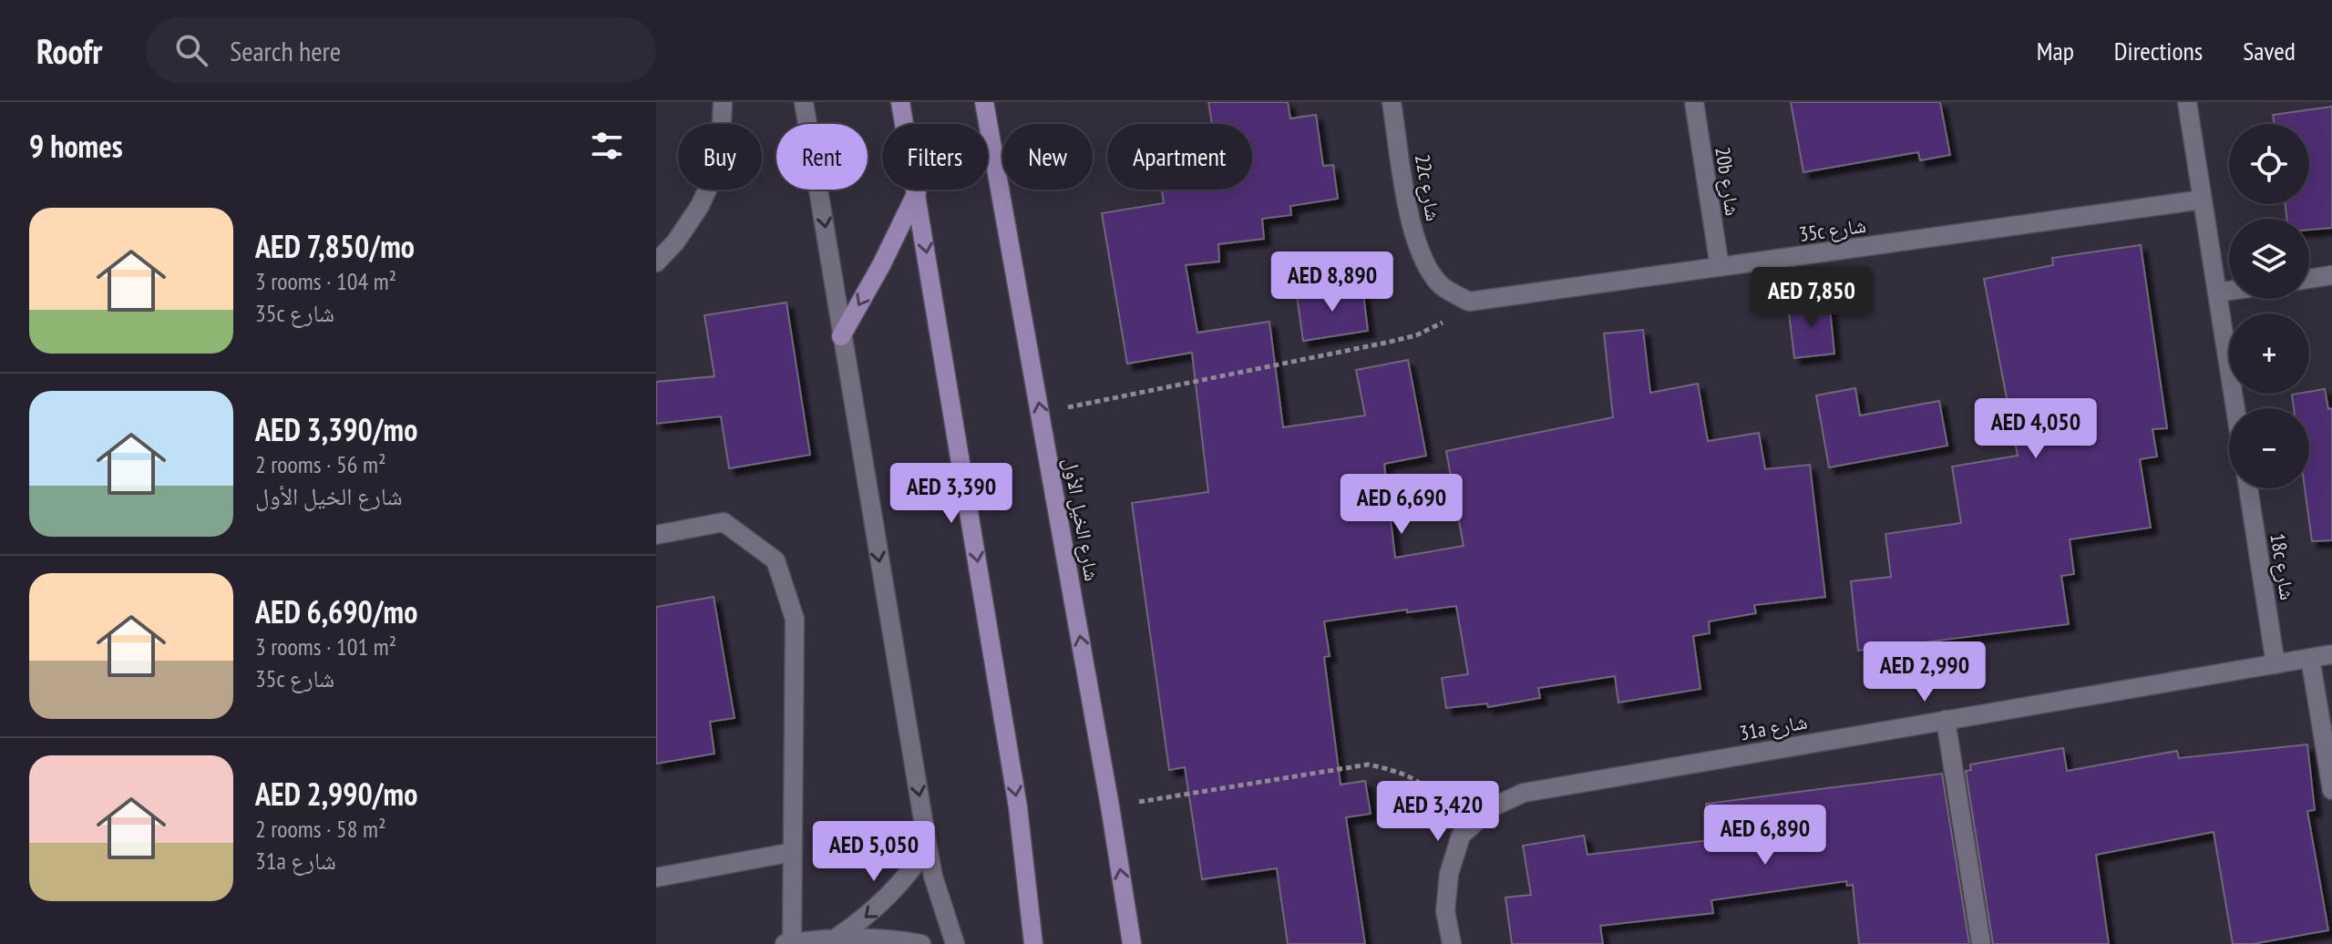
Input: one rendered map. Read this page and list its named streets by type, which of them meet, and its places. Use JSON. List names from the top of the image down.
{
  "streets": {
    "main road": ["شارع الخيل الأول"],
    "street": [
      "20b شارع",
      "22c شارع",
      "35c شارع",
      "18c شارع",
      "31a شارع"
    ]
  },
  "crossings": [
    ["20b شارع", "35c شارع"],
    ["22c شارع", "35c شارع"],
    ["18c شارع", "31a شارع"]
  ],
  "page": {
    "header": "Roofr",
    "search": "Search here",
    "nav": ["Map", "Directions", "Saved"],
    "heading": "9 homes",
    "map_buttons": ["+", "−"],
    "chip": [
      "Buy",
      "Rent",
      "Filters",
      "New",
      "Apartment"
    ],
    "list": [
      {
        "name": "AED 7,850/mo",
        "note": "3 rooms · 104 m² · 35c شارع"
      },
      {
        "name": "AED 3,390/mo",
        "note": "2 rooms · 56 m² · شارع الخيل الأول"
      },
      {
        "name": "AED 6,690/mo",
        "note": "3 rooms · 101 m² · 35c شارع"
      },
      {
        "name": "AED 2,990/mo",
        "note": "2 rooms · 58 m² · 31a شارع"
      }
    ],
    "price": [
      "AED 8,890",
      "AED 7,850",
      "AED 4,050",
      "AED 3,390",
      "AED 6,690",
      "AED 2,990",
      "AED 3,420",
      "AED 6,890",
      "AED 5,050"
    ]
  }
}
